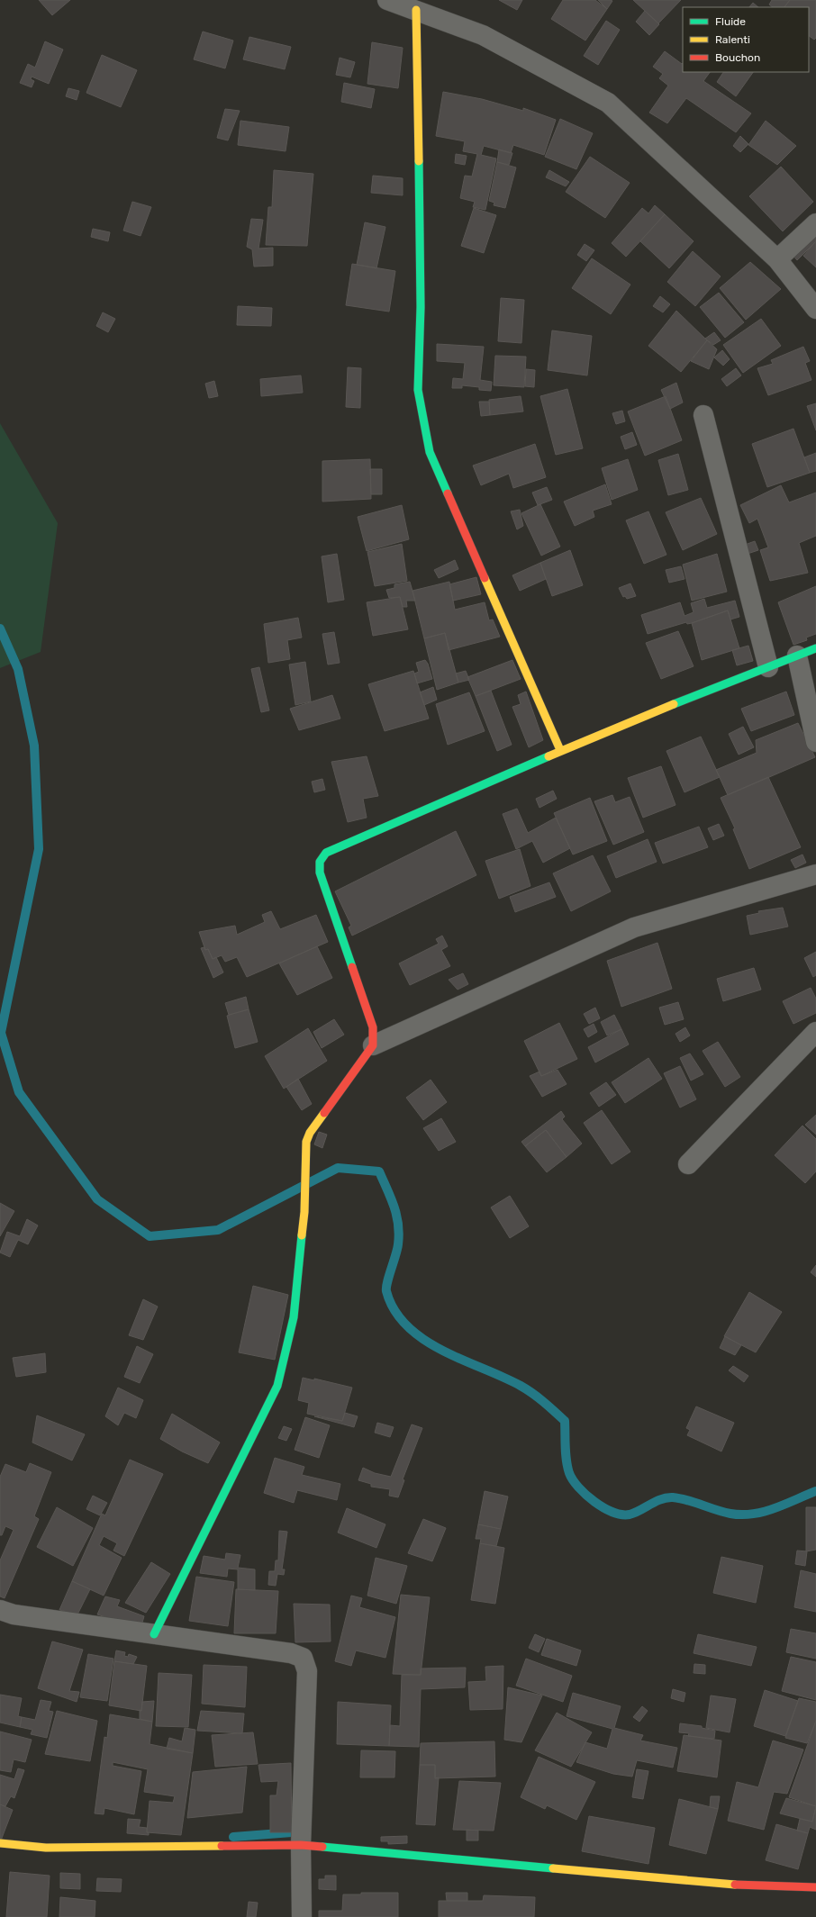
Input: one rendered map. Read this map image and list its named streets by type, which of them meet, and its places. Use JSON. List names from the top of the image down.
{
  "legend": ["Fluide", "Ralenti", "Bouchon"]
}
